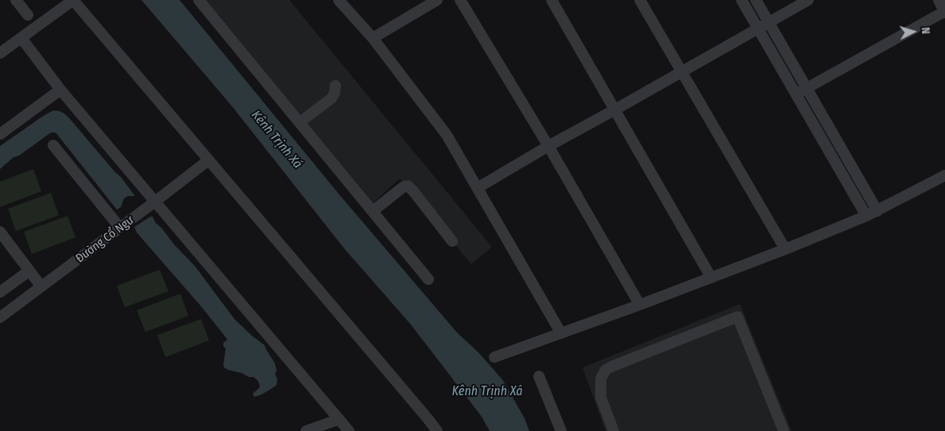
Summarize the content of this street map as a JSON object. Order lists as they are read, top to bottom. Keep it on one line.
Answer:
{"streets":{"street":["Đường Cổ Ngư"]},"water":["Kênh Trịnh Xá"],"north":"right"}
